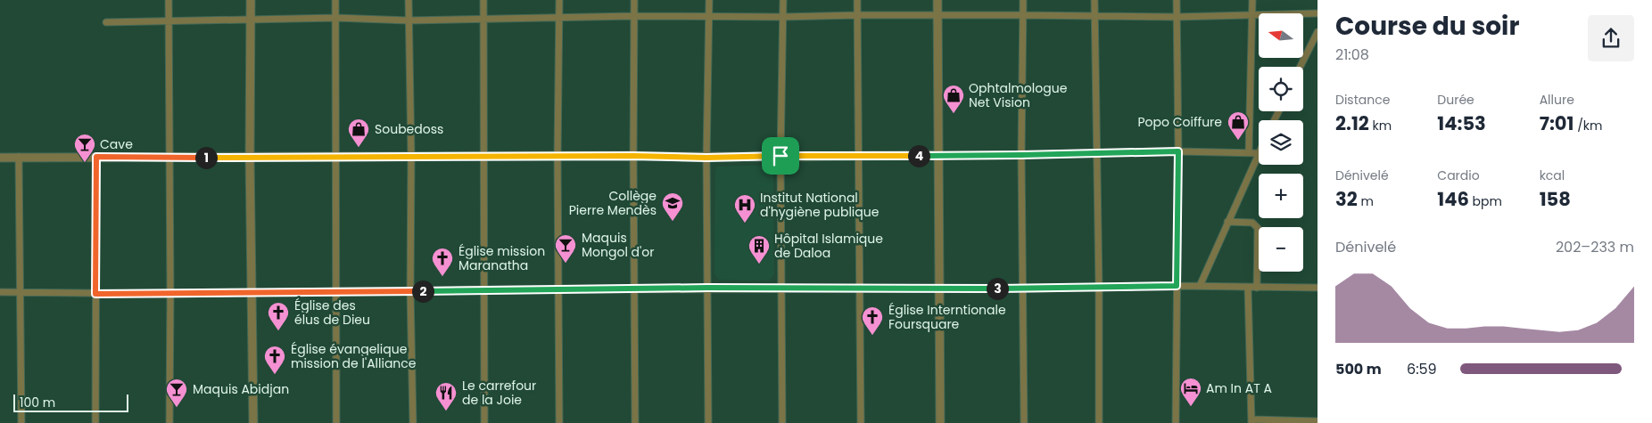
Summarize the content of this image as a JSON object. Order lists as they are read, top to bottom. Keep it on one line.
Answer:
{"places":{"shop":["Ophtalmologue Net Vision","Popo Coiffure","Soubedoss"],"bar":["Cave","Maquis Mongol d'or","Maquis Abidjan"],"school or university":["Collège Pierre Mendès"],"hospital":["Institut National d'hygiène publique"],"building":["Hôpital Islamique de Daloa"],"church":["Église mission Maranatha","Église des élus de Dieu","Église Interntionale Foursquare","Église évangelique mission de l'Alliance"],"hotel":["Am In AT A"],"restaurant":["Le carrefour de la Joie"]},"scale_bar":"100 m","north":"left","page":{"heading":["Course du soir","21:08"],"map_buttons":["+","−"],"stats":[["Distance","2.12 km"],["Durée","14:53"],["Allure","7:01 /km"],["Dénivelé","32 m"],["Cardio","146 bpm"],["kcal","158"]],"pins":["4","1","3","2"],"chart":["Dénivelé","202–233 m"],"list":[{"name":"500 m","note":"6:59"}],"scale":"100 m"}}
